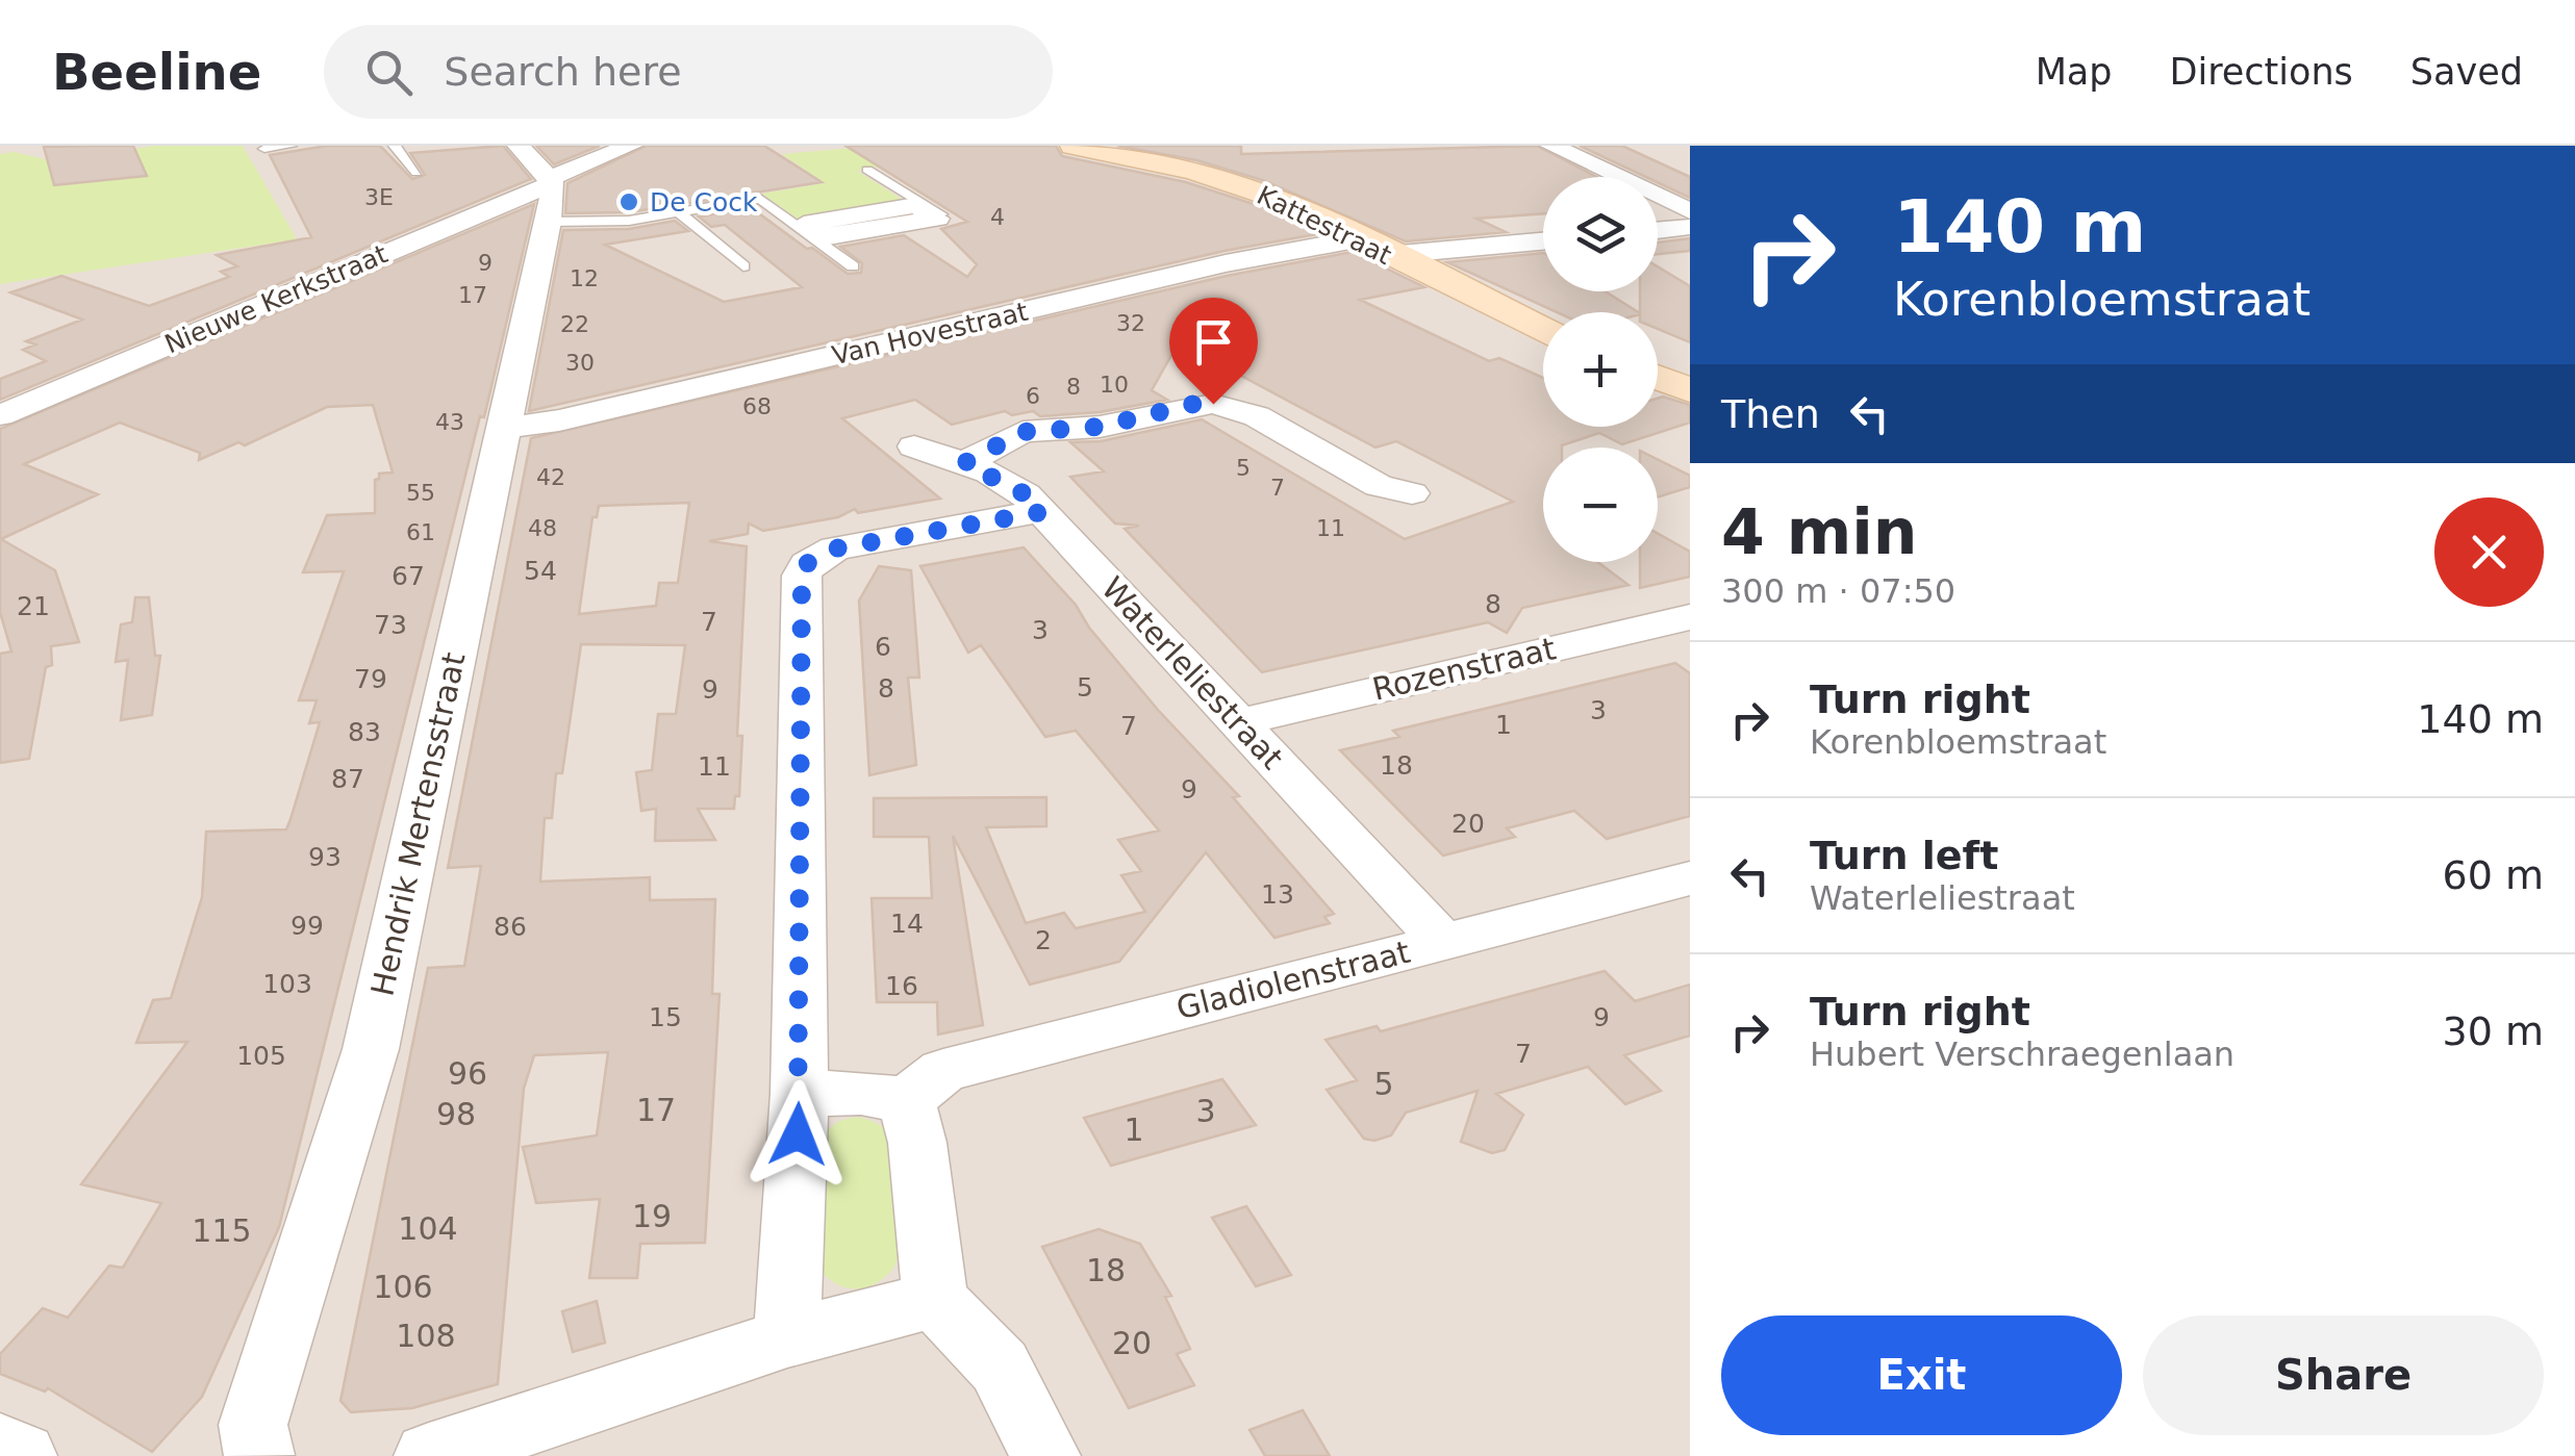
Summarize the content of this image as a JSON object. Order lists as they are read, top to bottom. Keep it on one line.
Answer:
{"streets":{"street":["Kattestraat","Nieuwe Kerkstraat","Van Hovestraat","Rozenstraat","Waterleliestraat","Hendrik Mertensstraat","Gladiolenstraat"]},"crossings":[["Kattestraat","Van Hovestraat"],["Nieuwe Kerkstraat","Hendrik Mertensstraat"],["Van Hovestraat","Hendrik Mertensstraat"],["Rozenstraat","Waterleliestraat"],["Waterleliestraat","Gladiolenstraat"]],"places":["De Cock"],"house_numbers":["3E","4","9","12","17","32","22","30","10","8","6","68","43","5","42","7","55","48","11","61","54","67","8","21","7","73","3","6","79","5","8","9","3","1","7","83","18","11","87","9","20","93","13","14","99","86","2","103","16","15","9","7","105","96","5","17","3","98","1","19","104","115","18","106","108","20"],"page":{"header":"Beeline","search":"Search here","nav":["Map","Directions","Saved"],"turn":["140 m","Korenbloemstraat"],"map_buttons":["+","−"],"then":"Then","heading":["4 min","300 m · 07:50"],"list":[{"name":"Turn right","note":"Korenbloemstraat","value":"140 m"},{"name":"Turn left","note":"Waterleliestraat","value":"60 m"},{"name":"Turn right","note":"Hubert Verschraegenlaan","value":"30 m"}],"buttons":["Exit","Share"]}}
